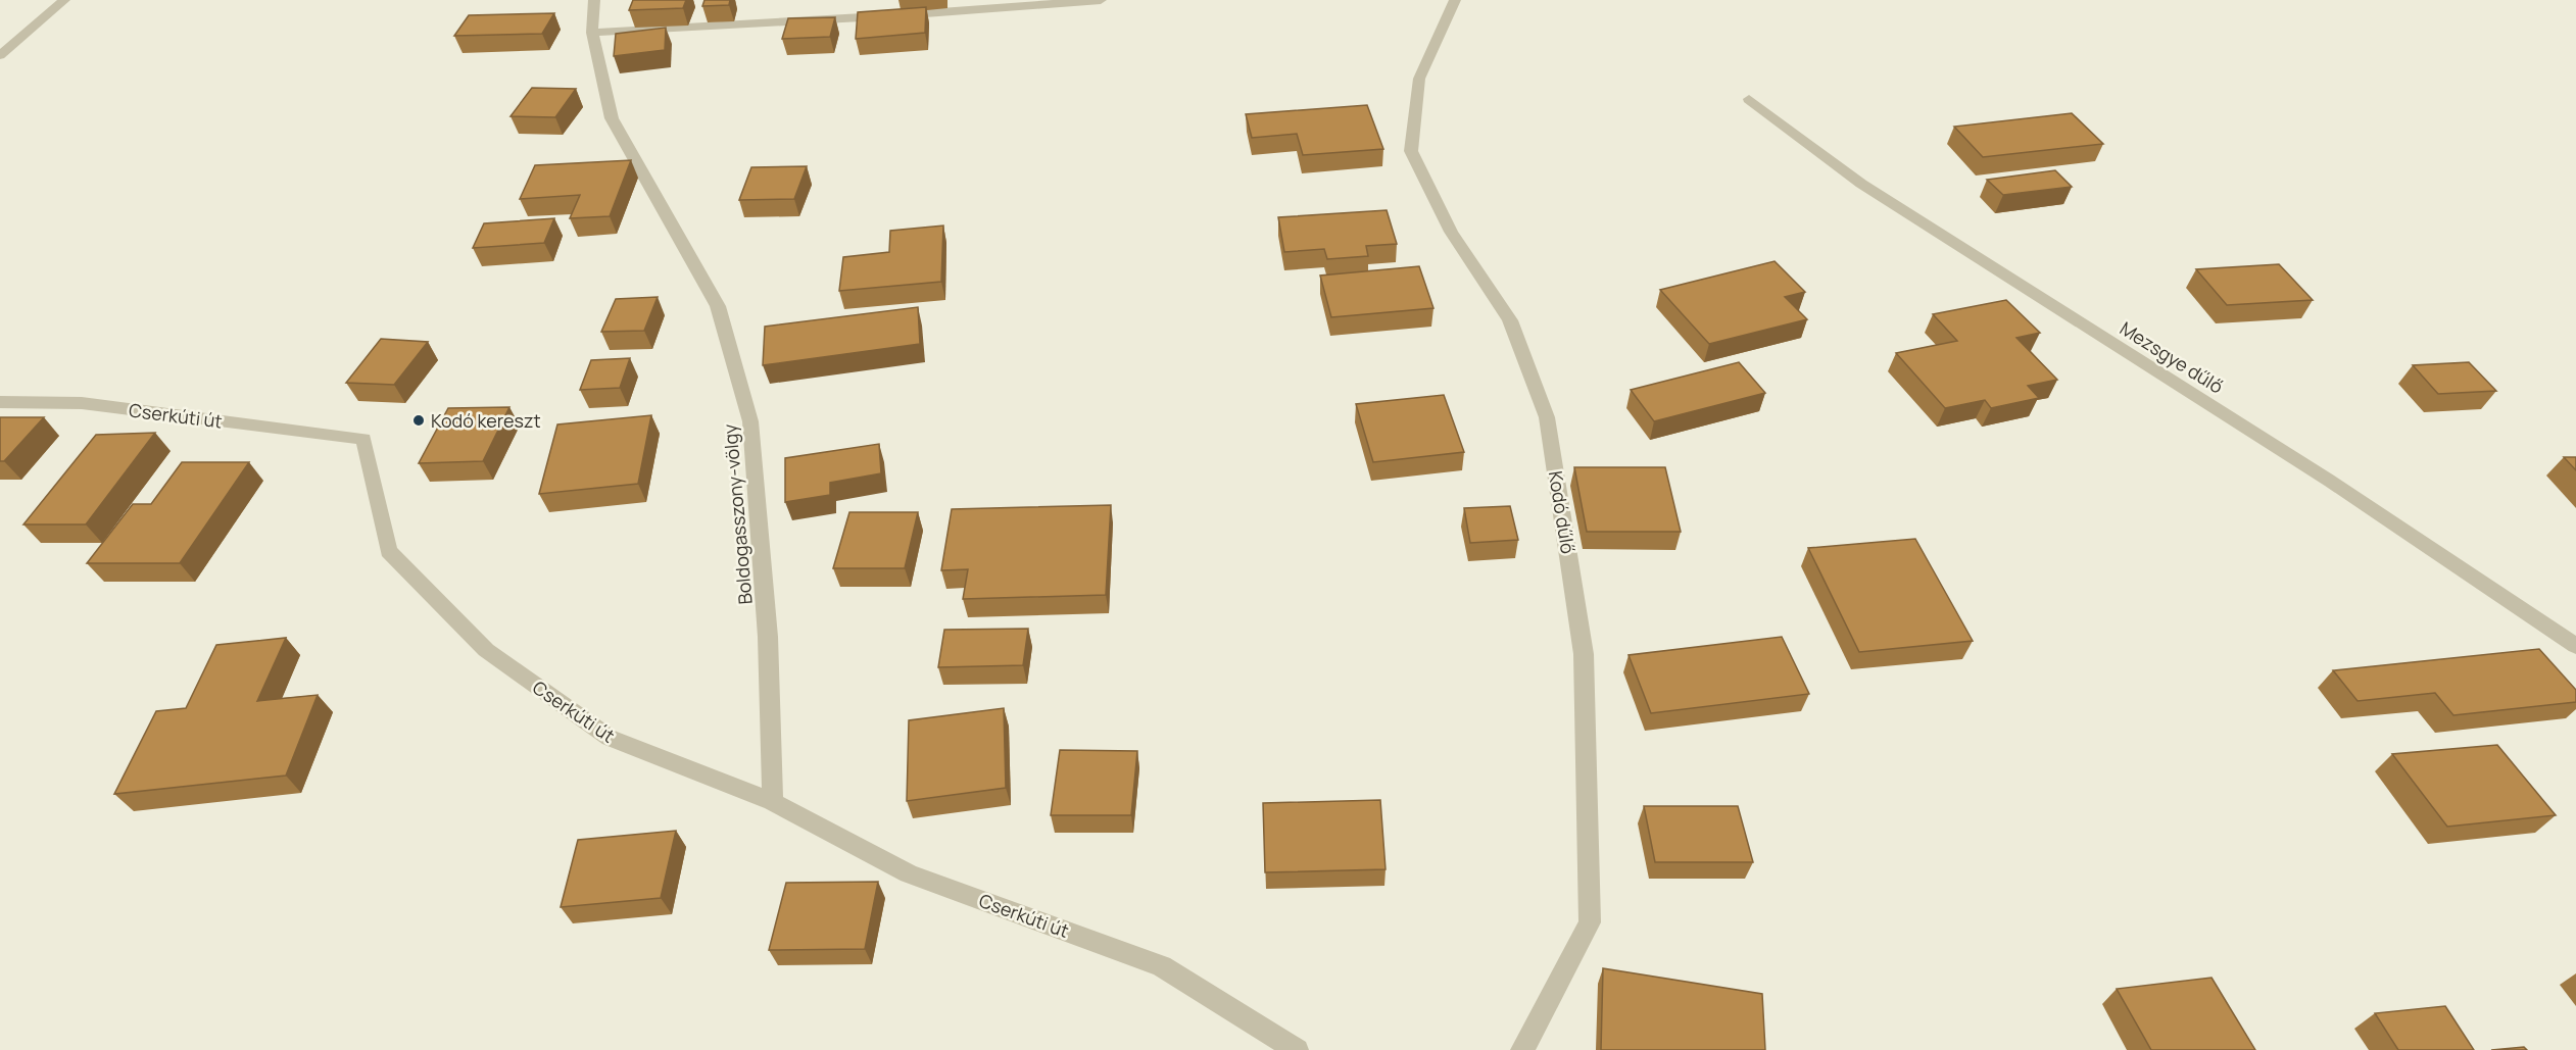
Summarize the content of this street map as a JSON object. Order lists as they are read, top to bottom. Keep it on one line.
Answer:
{"streets":{"street":["Mezsgye dűlő","Cserkúti út","Kodó dűlő","Boldogasszony-völgy"]},"crossings":[["Cserkúti út","Boldogasszony-völgy"]],"places":["Kodó kereszt"]}
